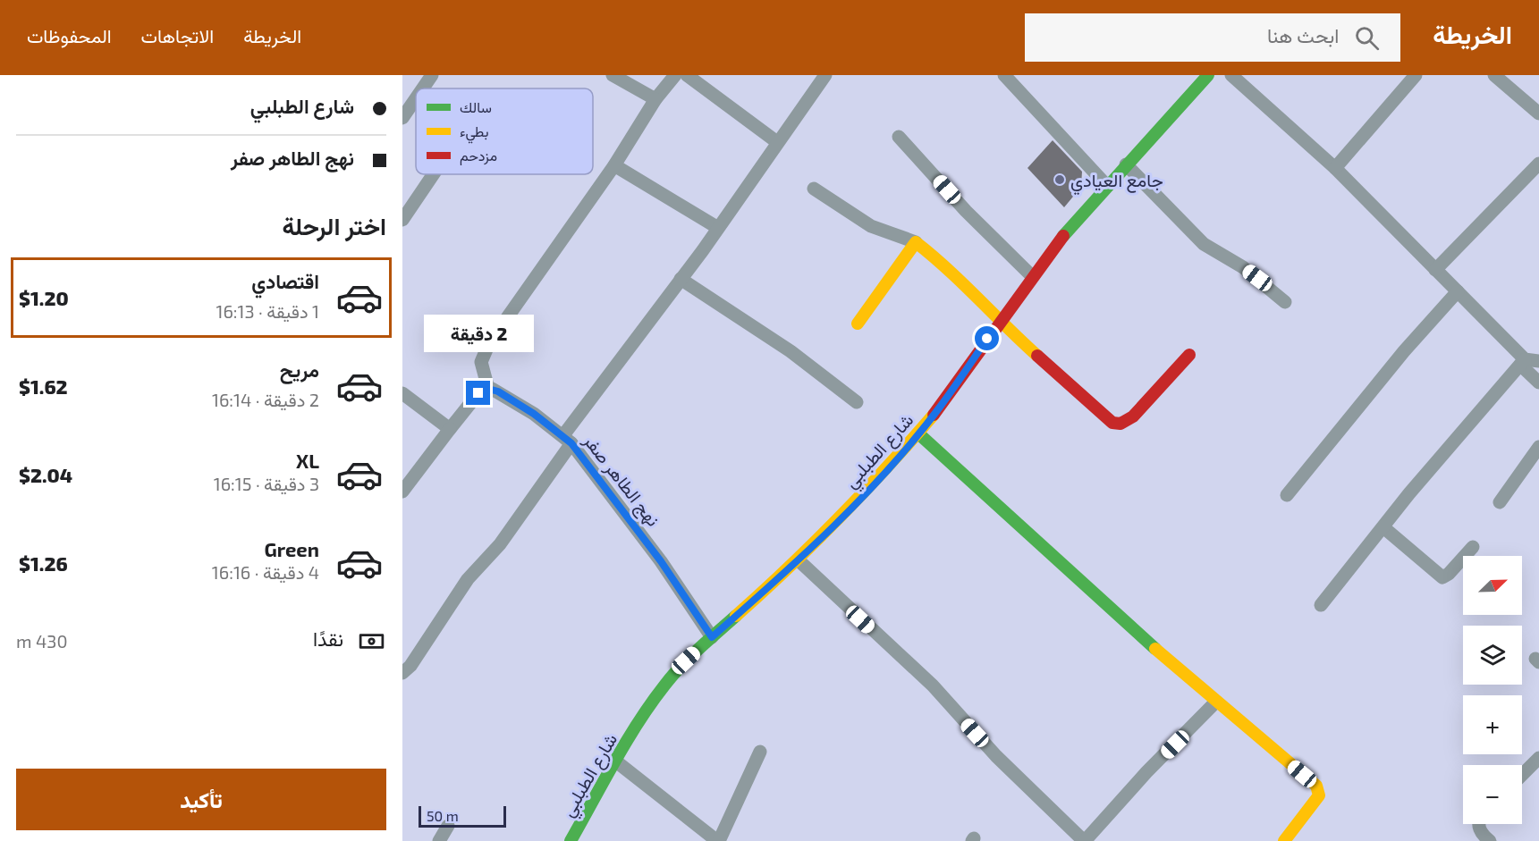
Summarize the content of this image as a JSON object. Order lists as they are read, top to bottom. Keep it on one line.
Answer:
{"streets":{"street":["شارع الطبلبي","نهج الطاهر صفر"]},"crossings":[["شارع الطبلبي","نهج الطاهر صفر"]],"places":["جامع العيادي"],"legend":["سالك","بطيء","مزدحم"],"scale_bar":"50 m","north":"top right","page":{"header":"الخريطة","search":"ابحث هنا","nav":["الخريطة","الاتجاهات","المحفوظات"],"banner":["شارع الطبلبي","نهج الطاهر صفر"],"heading":"اختر الرحلة","list":[{"name":"اقتصادي","note":"1 دقيقة · 16:13","value":"$1.20"},{"name":"مريح","note":"2 دقيقة · 16:14","value":"$1.62"},{"name":"XL","note":"3 دقيقة · 16:15","value":"$2.04"},{"name":"Green","note":"4 دقيقة · 16:16","value":"$1.26"}],"bubble":"2 دقيقة","map_buttons":["+","−"],"pay":["نقدًا","430 m"],"buttons":"تأكيد","scale":"50 m"}}
